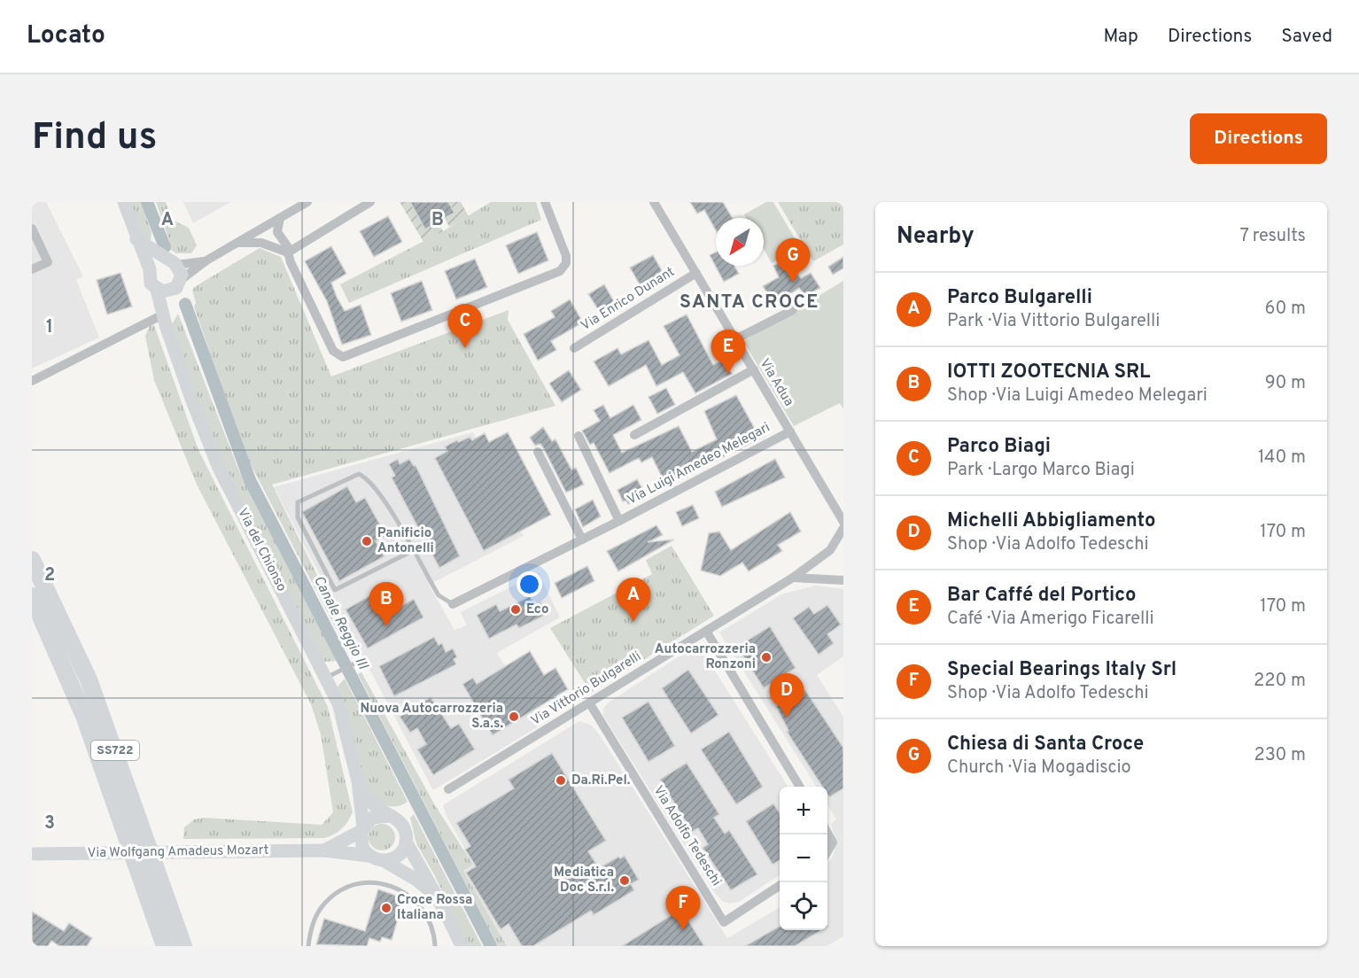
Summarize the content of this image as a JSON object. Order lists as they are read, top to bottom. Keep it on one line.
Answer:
{"streets":{"highway":["SS722"],"main road":["Via del Chionso","Via Wolfgang Amadeus Mozart"],"street":["Via Enrico Dunant","Via Adua","Via Luigi Amedeo Melegari","Via Vittorio Bulgarelli","Via Adolfo Tedeschi"]},"crossings":[["Via Enrico Dunant","Via Adua"],["Via Adua","Via Luigi Amedeo Melegari"],["Via del Chionso","Via Wolfgang Amadeus Mozart"],["Via Vittorio Bulgarelli","Via Adolfo Tedeschi"]],"districts":["SANTA CROCE"],"water":["Canale Reggio III"],"places":["Panificio Antonelli","Eco","Autocarrozzeria Ronzoni","Nuova Autocarrozzeria S.a.s.","Da.Ri.Pel.","Mediatica Doc S.r.l.","Croce Rossa Italiana"],"north":"bottom left","page":{"header":"Locato","nav":["Map","Directions","Saved"],"buttons":"Directions","title":"Find us","heading":["Nearby","7 results"],"pins":["G","C","E","A","B","D","F"],"list":[{"mark":"A","name":"Parco Bulgarelli","note":"Park · Via Vittorio Bulgarelli","value":"60 m"},{"mark":"B","name":"IOTTI ZOOTECNIA SRL","note":"Shop · Via Luigi Amedeo Melegari","value":"90 m"},{"mark":"C","name":"Parco Biagi","note":"Park · Largo Marco Biagi","value":"140 m"},{"mark":"D","name":"Michelli Abbigliamento","note":"Shop · Via Adolfo Tedeschi","value":"170 m"},{"mark":"E","name":"Bar Caffé del Portico","note":"Café · Via Amerigo Ficarelli","value":"170 m"},{"mark":"F","name":"Special Bearings Italy Srl","note":"Shop · Via Adolfo Tedeschi","value":"220 m"},{"mark":"G","name":"Chiesa di Santa Croce","note":"Church · Via Mogadiscio","value":"230 m"}],"map_buttons":["+","−"]},"grid":{"columns":["A","B"],"rows":["1","2","3"]}}
